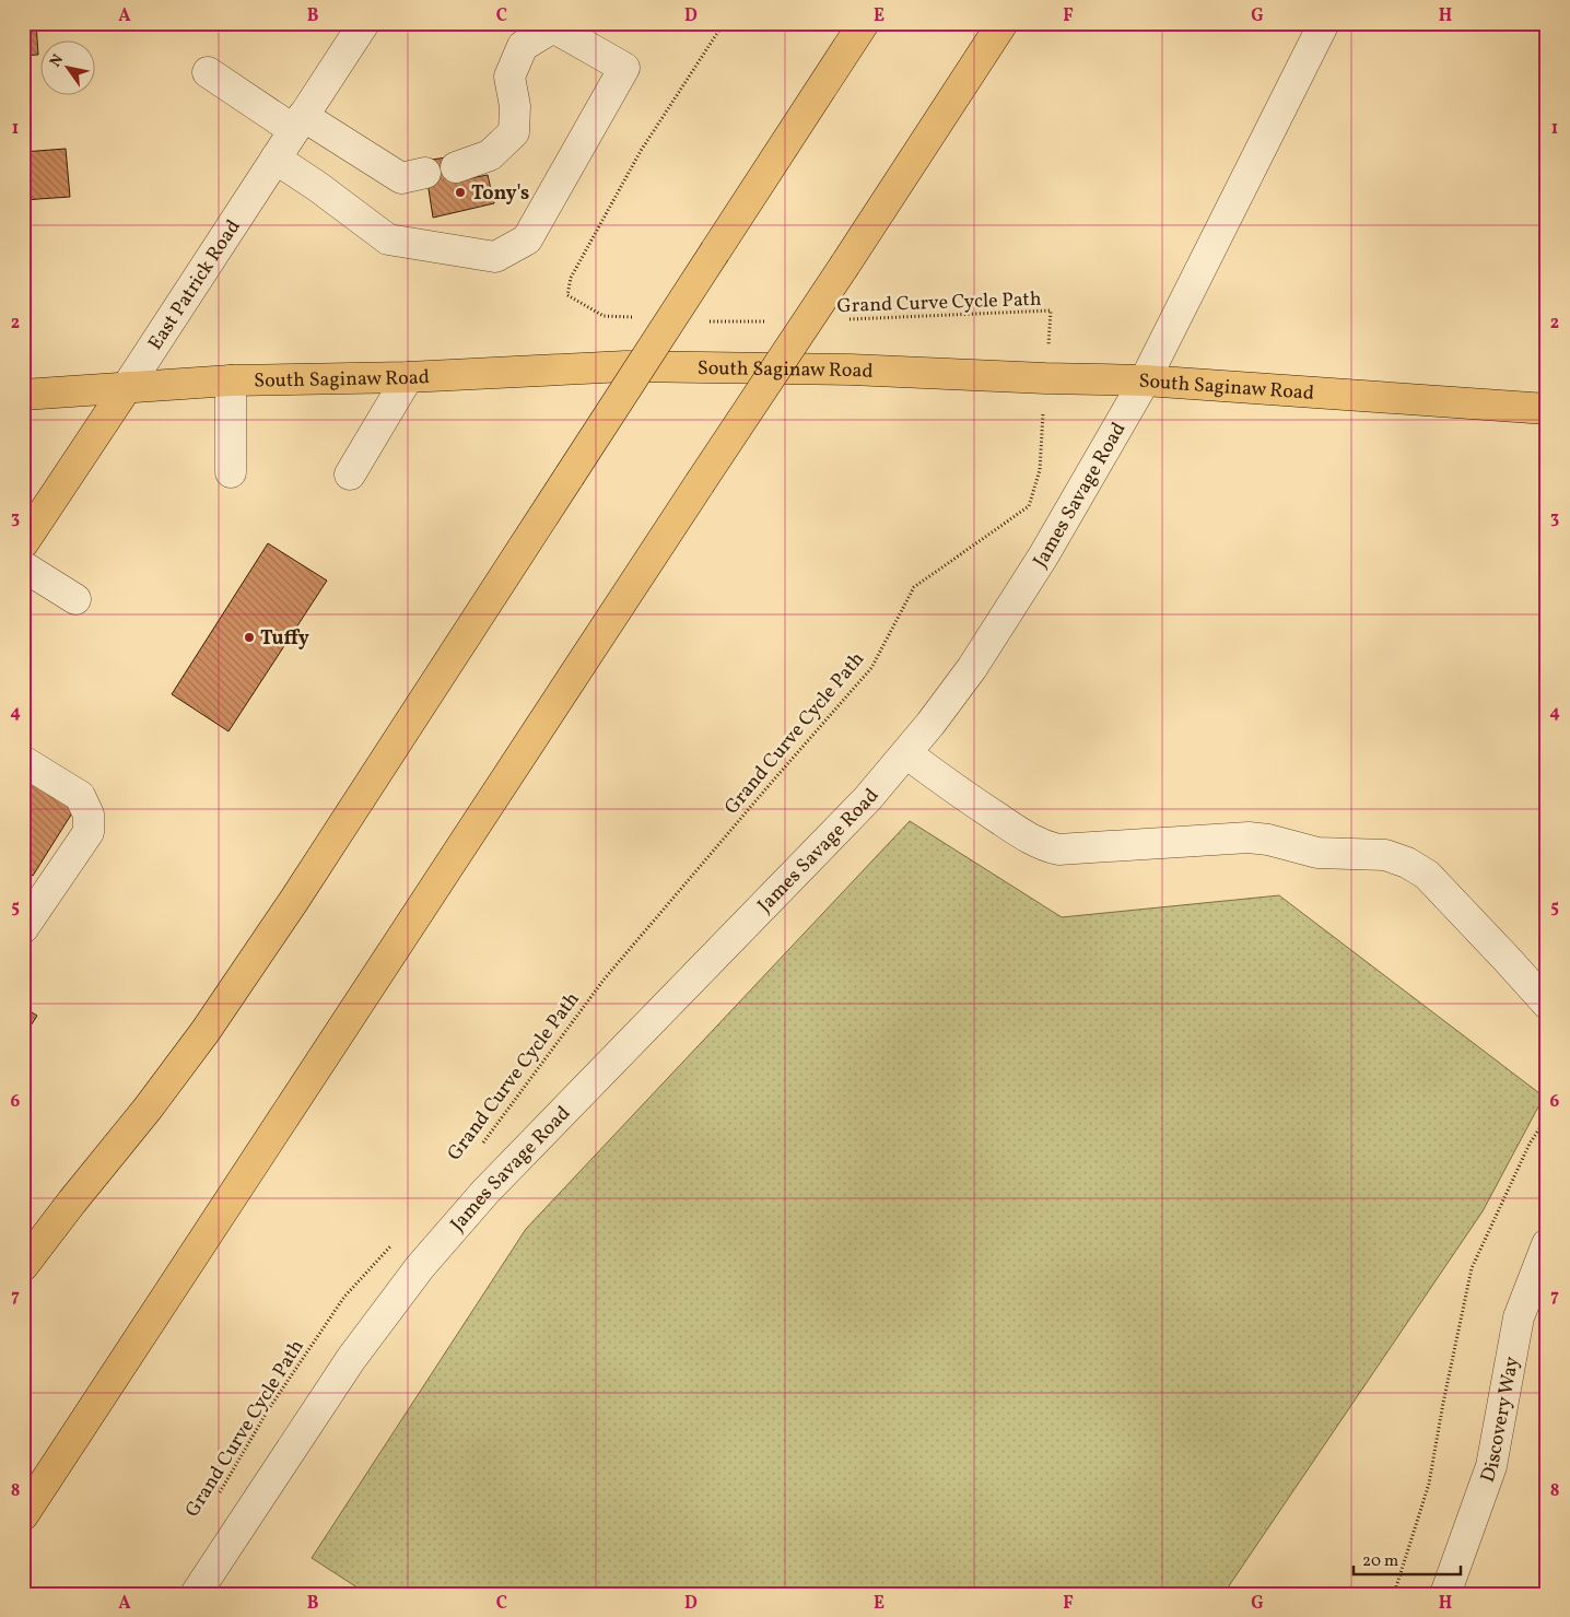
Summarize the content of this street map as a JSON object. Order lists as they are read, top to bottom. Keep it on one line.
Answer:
{"streets":{"main road":["East Patrick Road","South Saginaw Road"],"street":["James Savage Road","Discovery Way"],"path":["Grand Curve Cycle Path"]},"crossings":[["East Patrick Road","South Saginaw Road"],["Grand Curve Cycle Path","South Saginaw Road"],["South Saginaw Road","James Savage Road"]],"places":["Tony's","Tuffy"],"scale_bar":"20 m","north":"top left","grid":{"columns":["A","B","C","D","E","F","G","H"],"rows":["1","2","3","4","5","6","7","8"]}}
